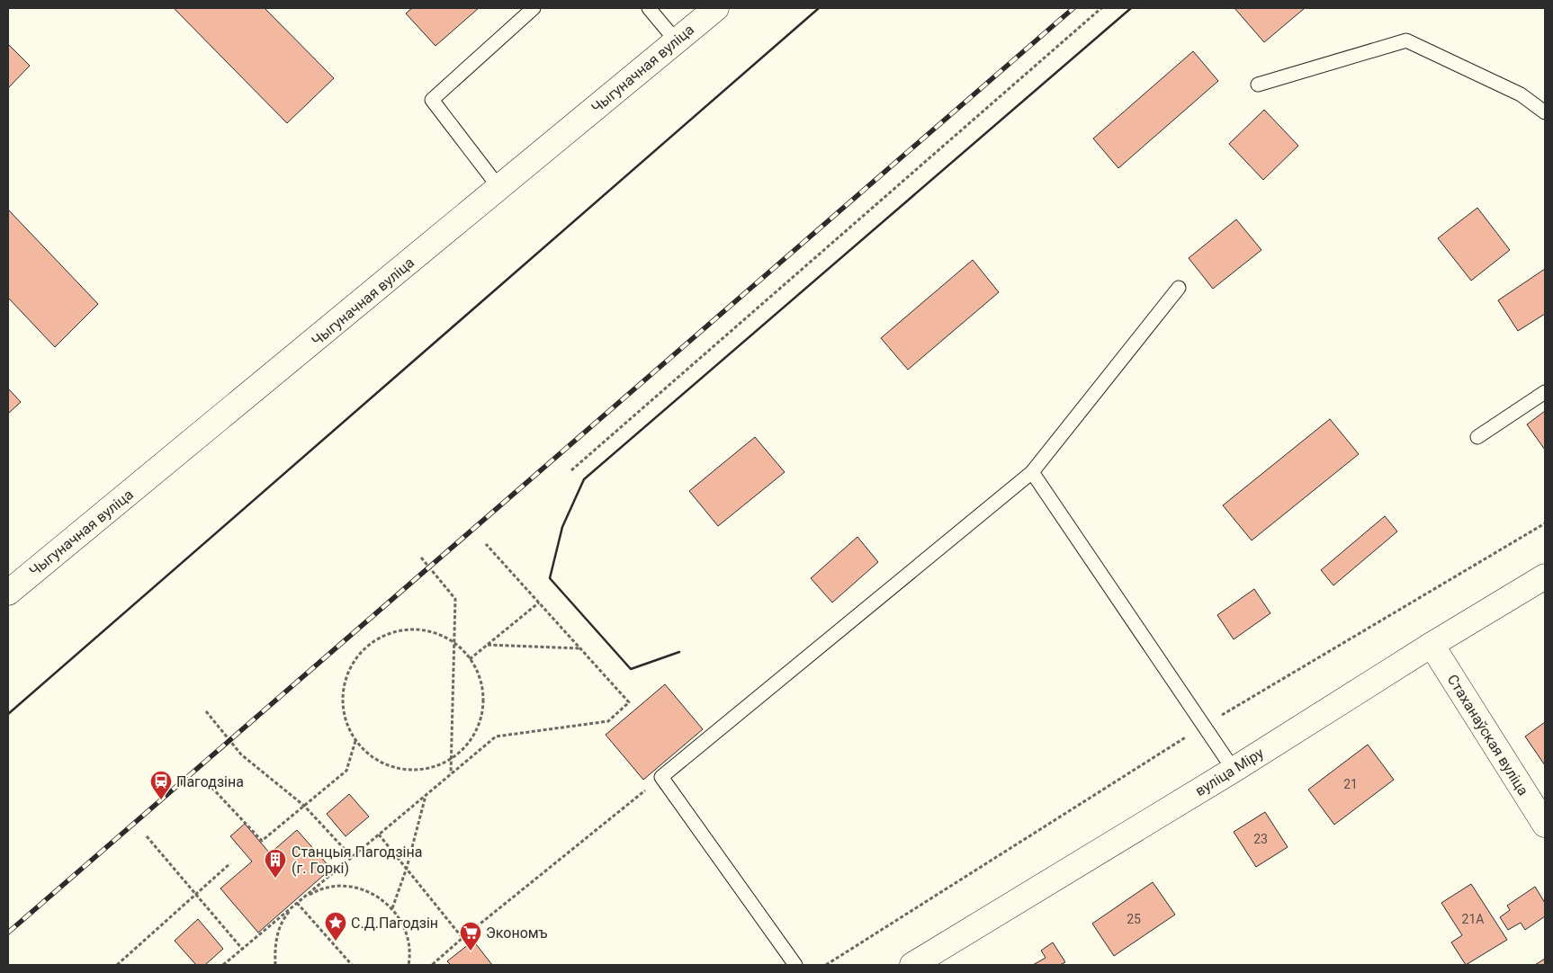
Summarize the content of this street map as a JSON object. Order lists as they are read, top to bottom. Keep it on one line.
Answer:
{"streets":{"street":["Чыгуначная вуліца","Стаханаўская вуліца","вуліца Міру"]},"crossings":[["Стаханаўская вуліца","вуліца Міру"]],"places":{"station":["Пагодзіна"],"building":["Станцыя Пагодзіна (г. Горкі)"],"place":["С.Д.Пагодзін"],"supermarket":["Экономъ"]},"house_numbers":["21","23","25","21А"]}
